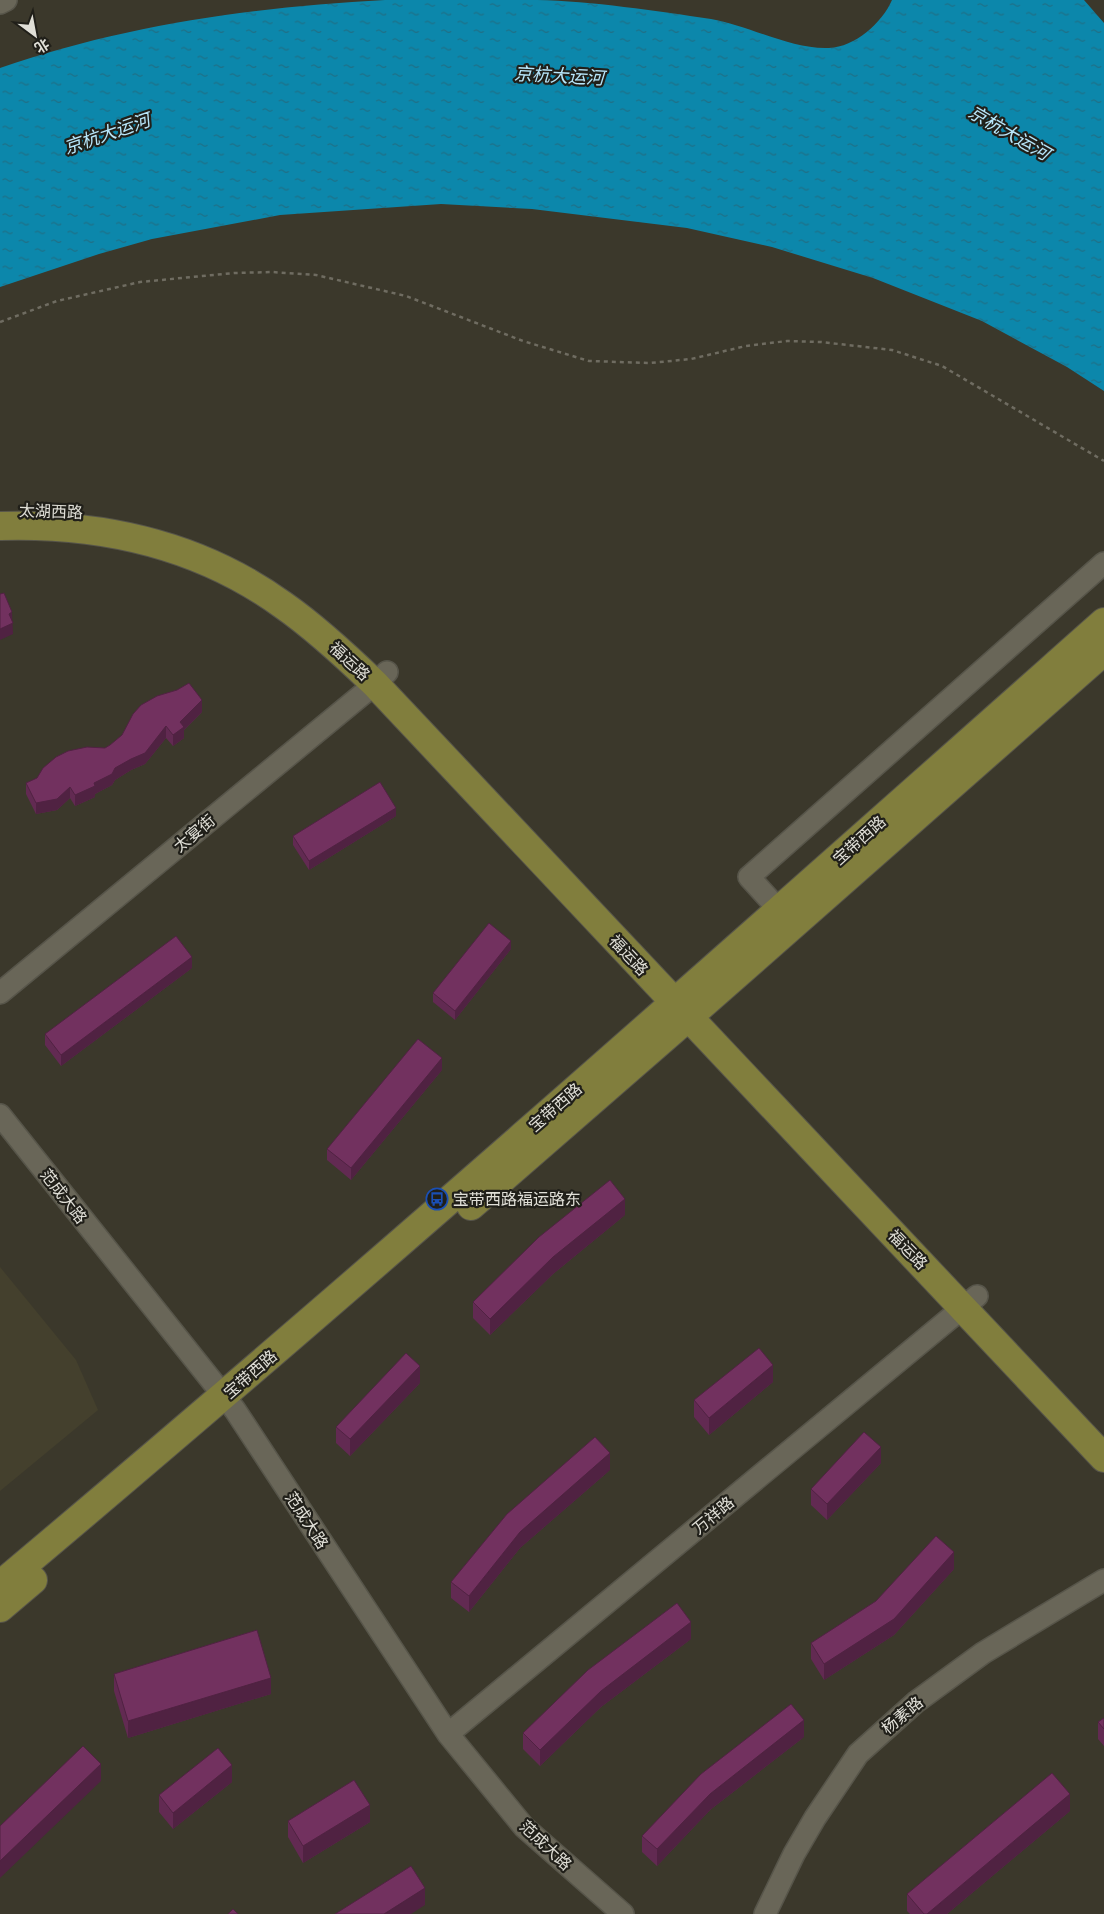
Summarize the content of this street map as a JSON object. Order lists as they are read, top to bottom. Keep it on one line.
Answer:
{"streets":{"main road":["太湖西路","福运路","宝带西路"],"street":["太宴街","范成大路","万祥路","杨素路"]},"crossings":[["太湖西路","福运路"],["福运路","太宴街"],["福运路","宝带西路"],["福运路","万祥路"],["宝带西路","范成大路"],["范成大路","万祥路"]],"water":["京杭大运河"],"places":{"bus stop":["宝带西路福运路东"]},"north":"bottom right"}
